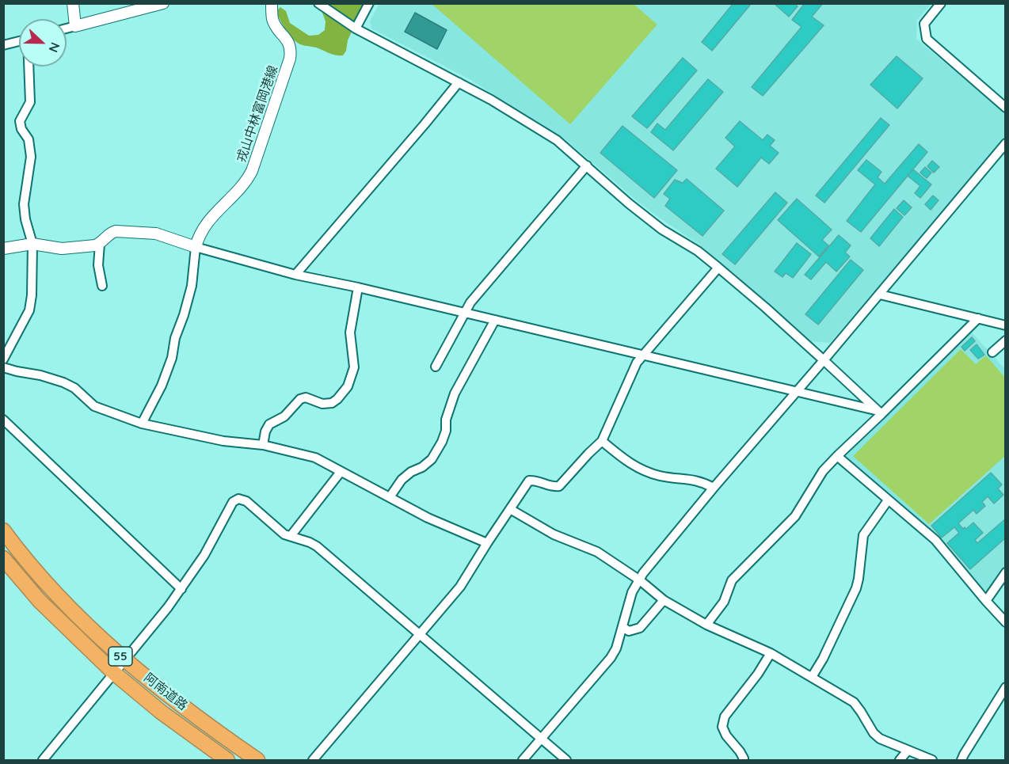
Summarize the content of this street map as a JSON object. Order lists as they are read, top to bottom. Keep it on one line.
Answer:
{"streets":{"highway":["55","阿南道路"],"main road":["戎山中林富岡港線"]},"north":"right"}
